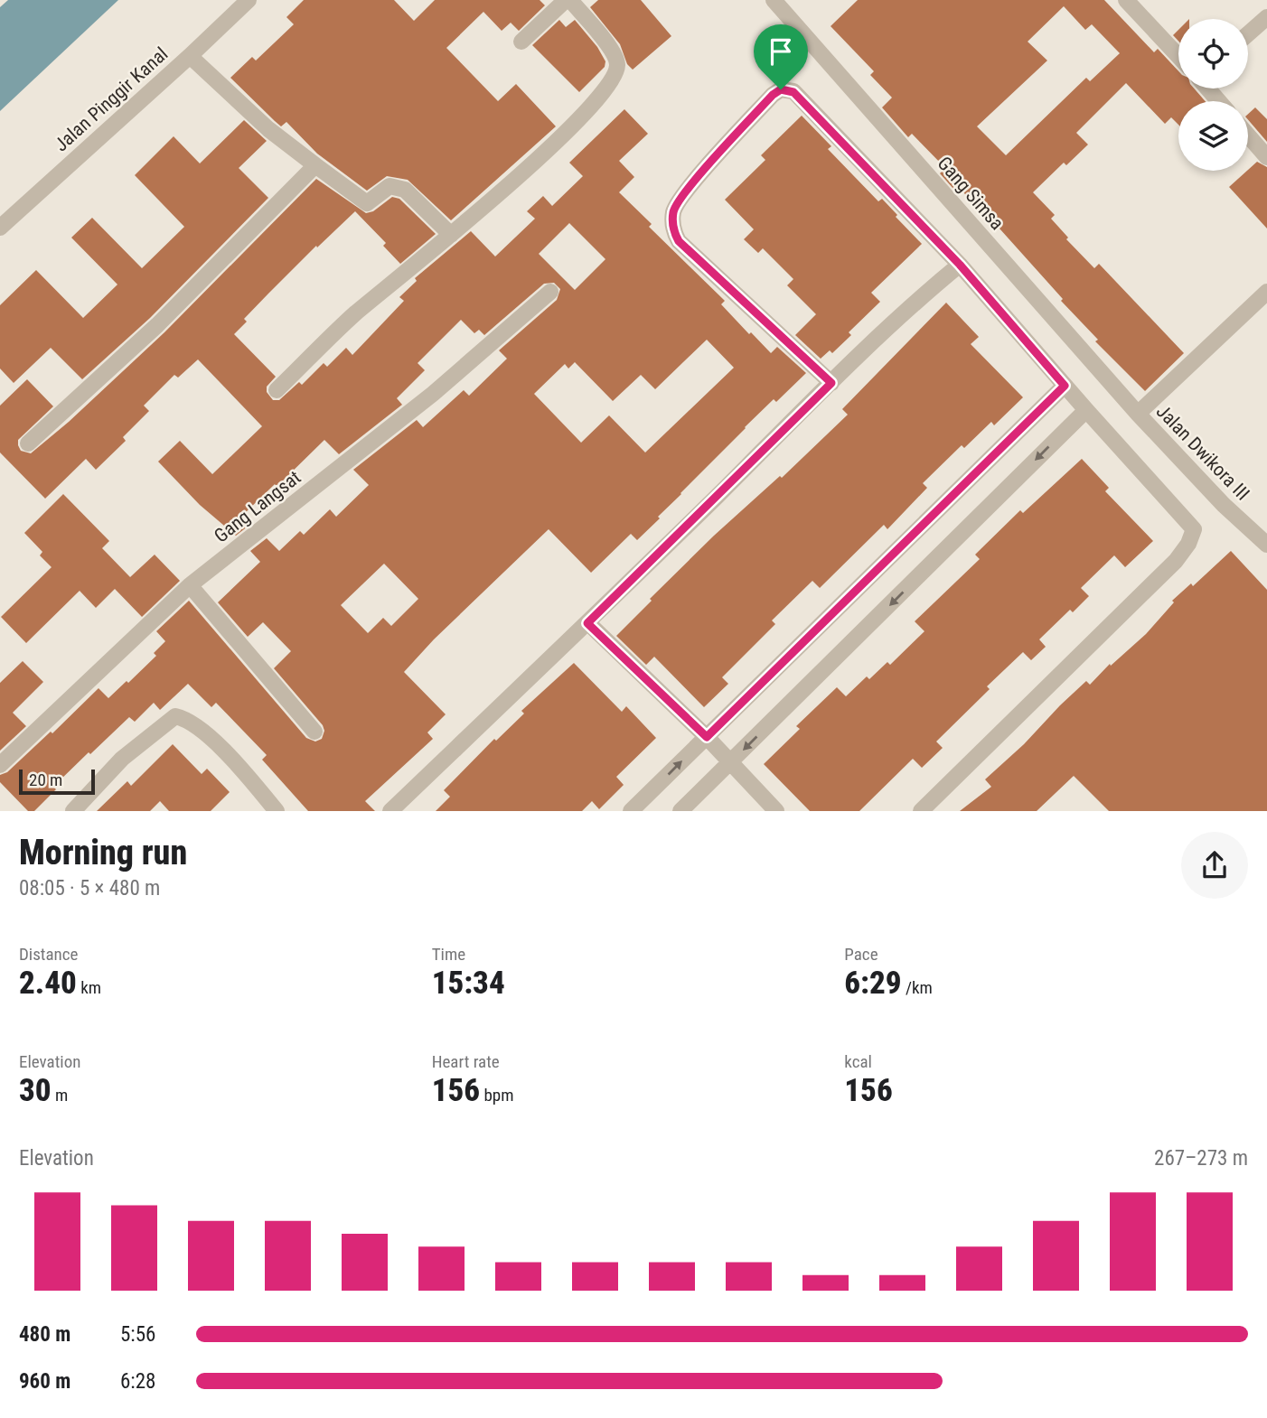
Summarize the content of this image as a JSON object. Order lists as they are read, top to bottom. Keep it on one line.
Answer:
{"streets":{"street":["Jalan Pinggir Kanal","Gang Simsa","Jalan Dwikora III","Gang Langsat"]},"crossings":[["Gang Simsa","Jalan Dwikora III"]],"scale_bar":"20 m","page":{"scale":"20 m","heading":["Morning run","08:05 · 5 × 480 m"],"stats":[["Distance","2.40 km"],["Time","15:34"],["Pace","6:29 /km"],["Elevation","30 m"],["Heart rate","156 bpm"],["kcal","156"]],"chart":["Elevation","267–273 m"],"list":[{"name":"480 m","note":"5:56"},{"name":"960 m","note":"6:28"}]}}
